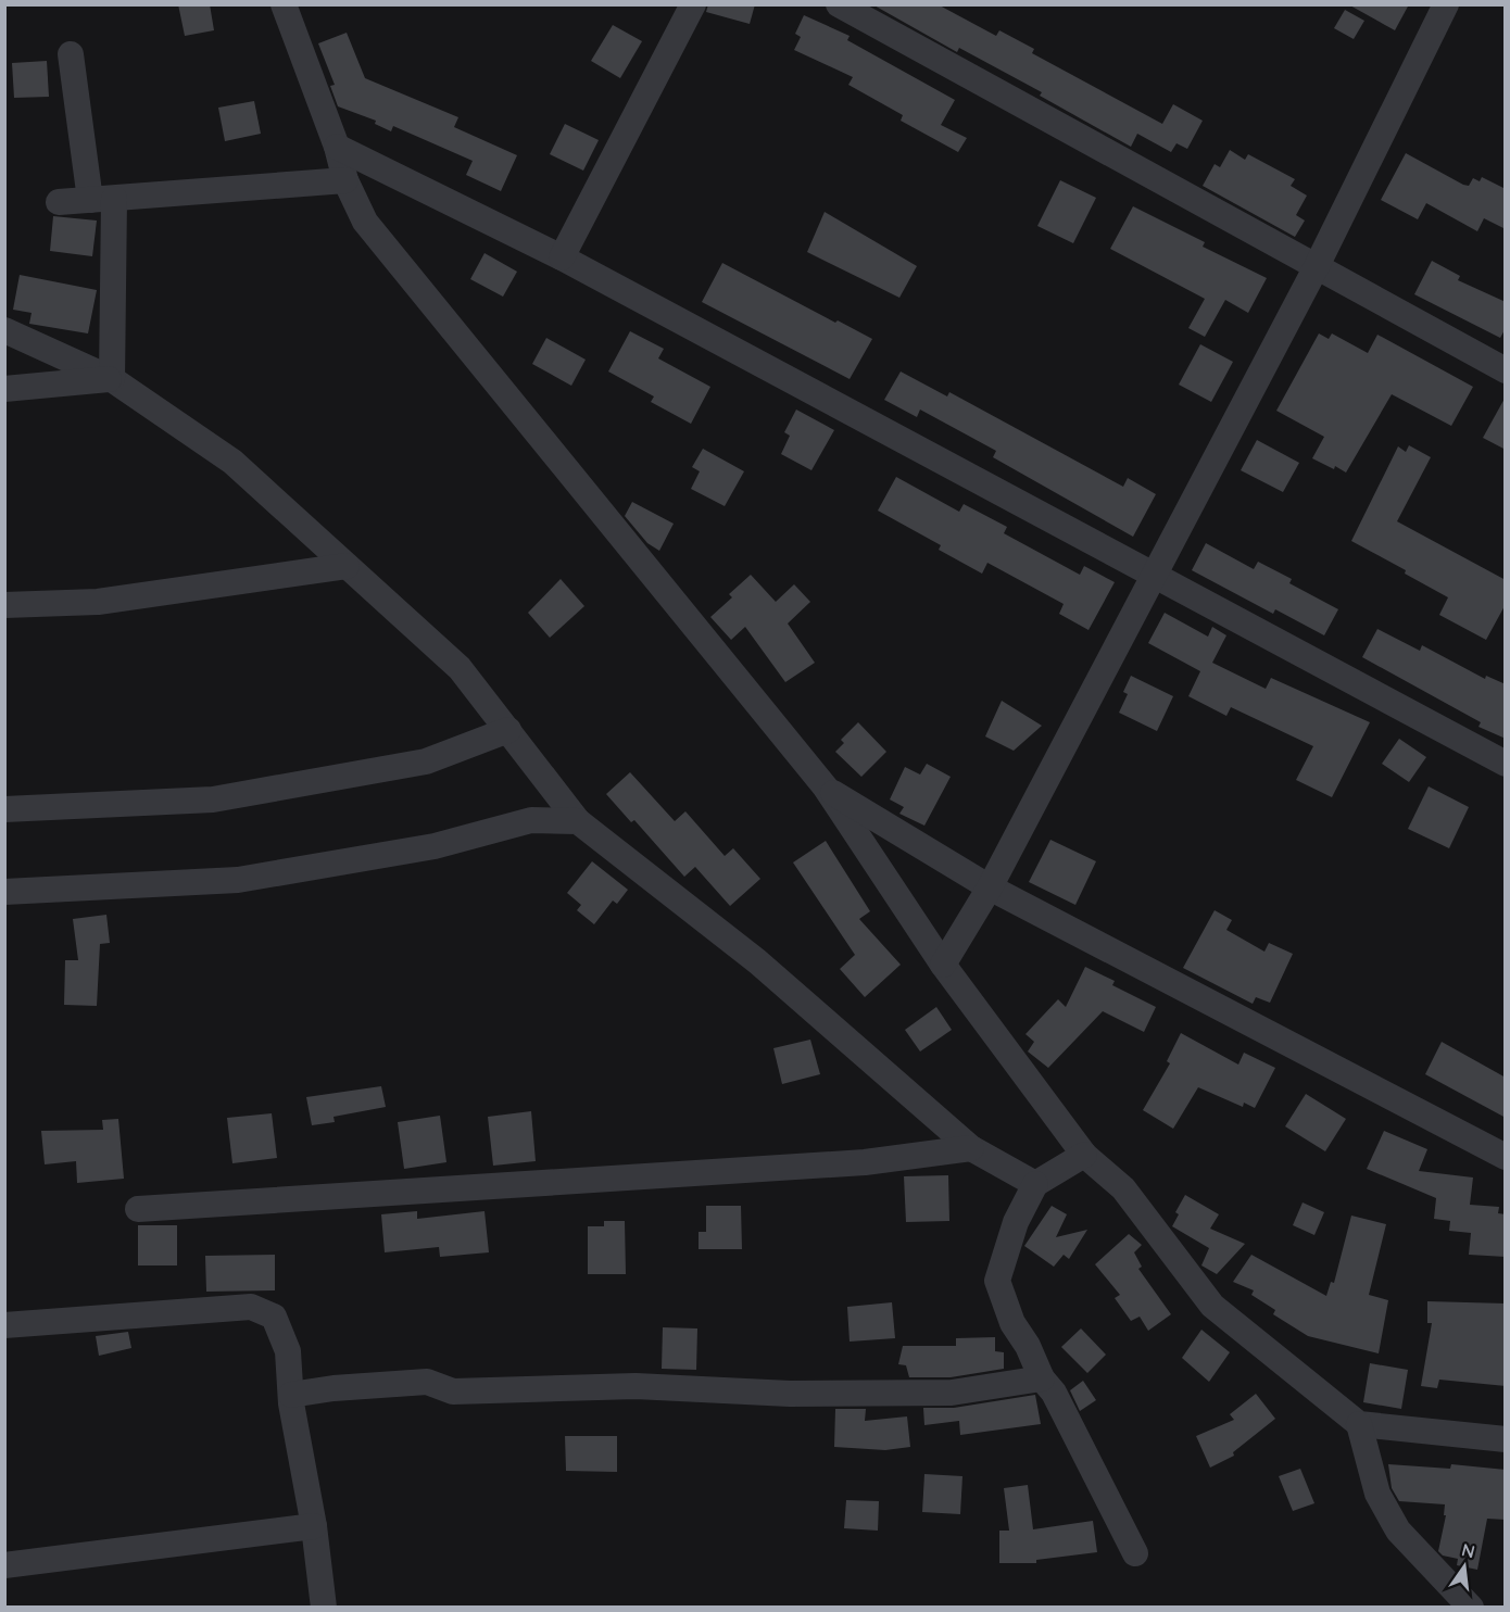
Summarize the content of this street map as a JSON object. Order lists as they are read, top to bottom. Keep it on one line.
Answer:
{"north":"top"}
